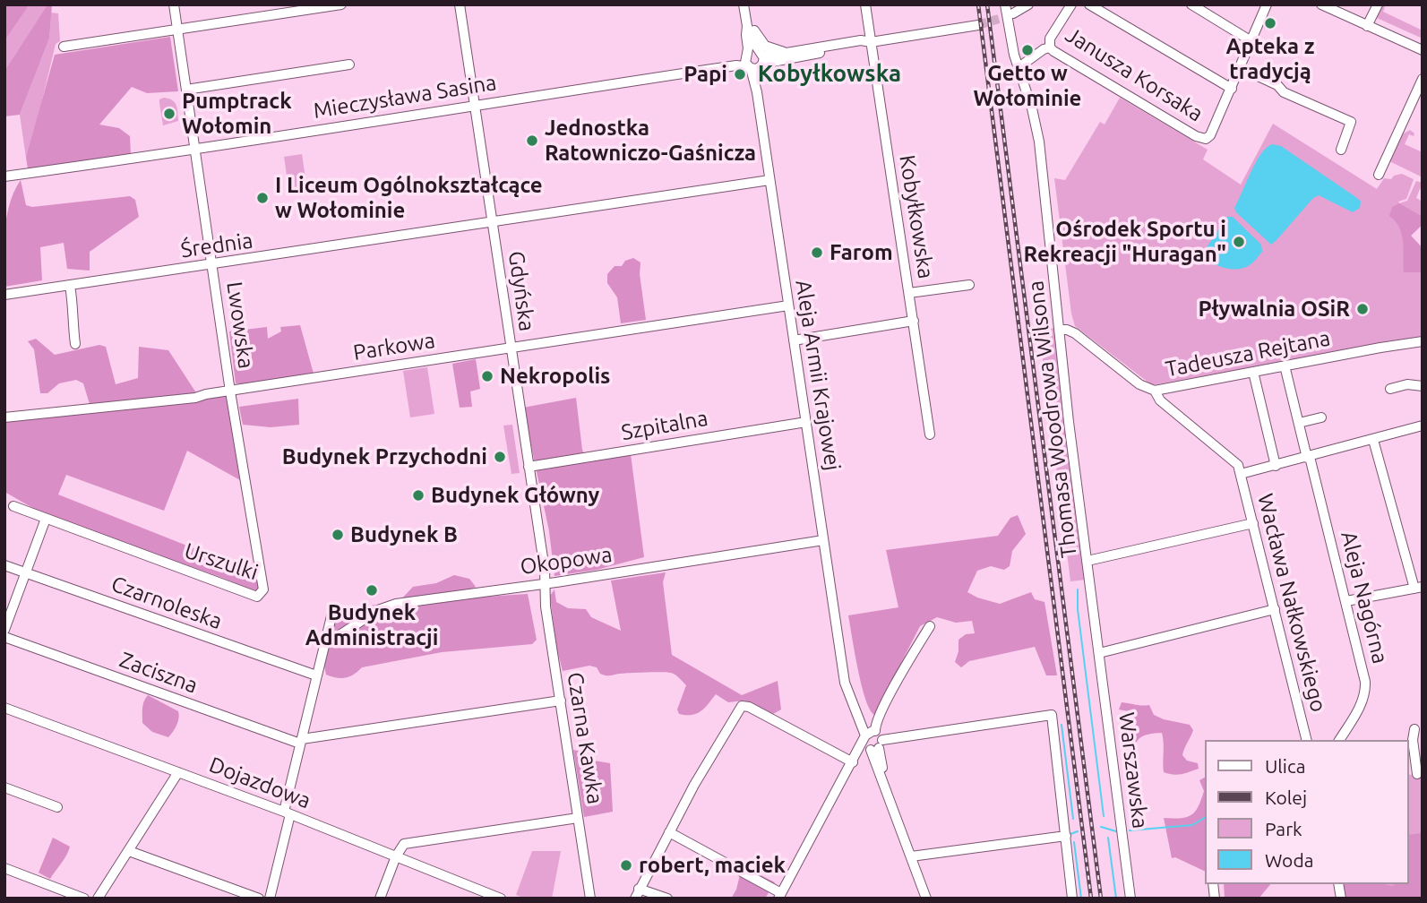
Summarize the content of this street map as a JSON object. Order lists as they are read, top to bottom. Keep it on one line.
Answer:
{"streets":{"street":["Janusza Korsaka","Mieczysława Sasina","Kobyłkowska","Średnia","Gdyńska","Lwowska","Parkowa","Tadeusza Rejtana","Aleja Armii Krajowej","Thomasa Woodrowa Wilsona","Szpitalna","Okopowa","Urszulki","Aleja Nagórna","Czarnoleska","Wacława Nałkowskiego","Zaciszna","Czarna Kawka","Warszawska","Dojazdowa"]},"crossings":[["Mieczysława Sasina","Kobyłkowska"],["Mieczysława Sasina","Gdyńska"],["Mieczysława Sasina","Lwowska"],["Mieczysława Sasina","Aleja Armii Krajowej"],["Średnia","Gdyńska"],["Średnia","Lwowska"],["Średnia","Aleja Armii Krajowej"],["Gdyńska","Parkowa"],["Gdyńska","Szpitalna"],["Gdyńska","Okopowa"],["Gdyńska","Czarna Kawka"],["Lwowska","Parkowa"],["Lwowska","Urszulki"],["Parkowa","Aleja Armii Krajowej"],["Parkowa","Urszulki"],["Tadeusza Rejtana","Aleja Nagórna"],["Aleja Armii Krajowej","Szpitalna"],["Aleja Armii Krajowej","Okopowa"],["Thomasa Woodrowa Wilsona","Warszawska"],["Okopowa","Czarna Kawka"],["Zaciszna","Czarna Kawka"]],"districts":["Kobyłkowska"],"places":["Apteka z tradycją","Getto w Wołominie","Papi","Pumptrack Wołomin","Jednostka Ratowniczo-Gaśnicza","I Liceum Ogólnokształcące w Wołominie","Ośrodek Sportu i Rekreacji \"Huragan\"","Farom","Pływalnia OSiR","Nekropolis","Budynek Przychodni","Budynek Główny","Budynek B","Budynek Administracji","robert, maciek"],"legend":["Ulica","Kolej","Park","Woda"]}
